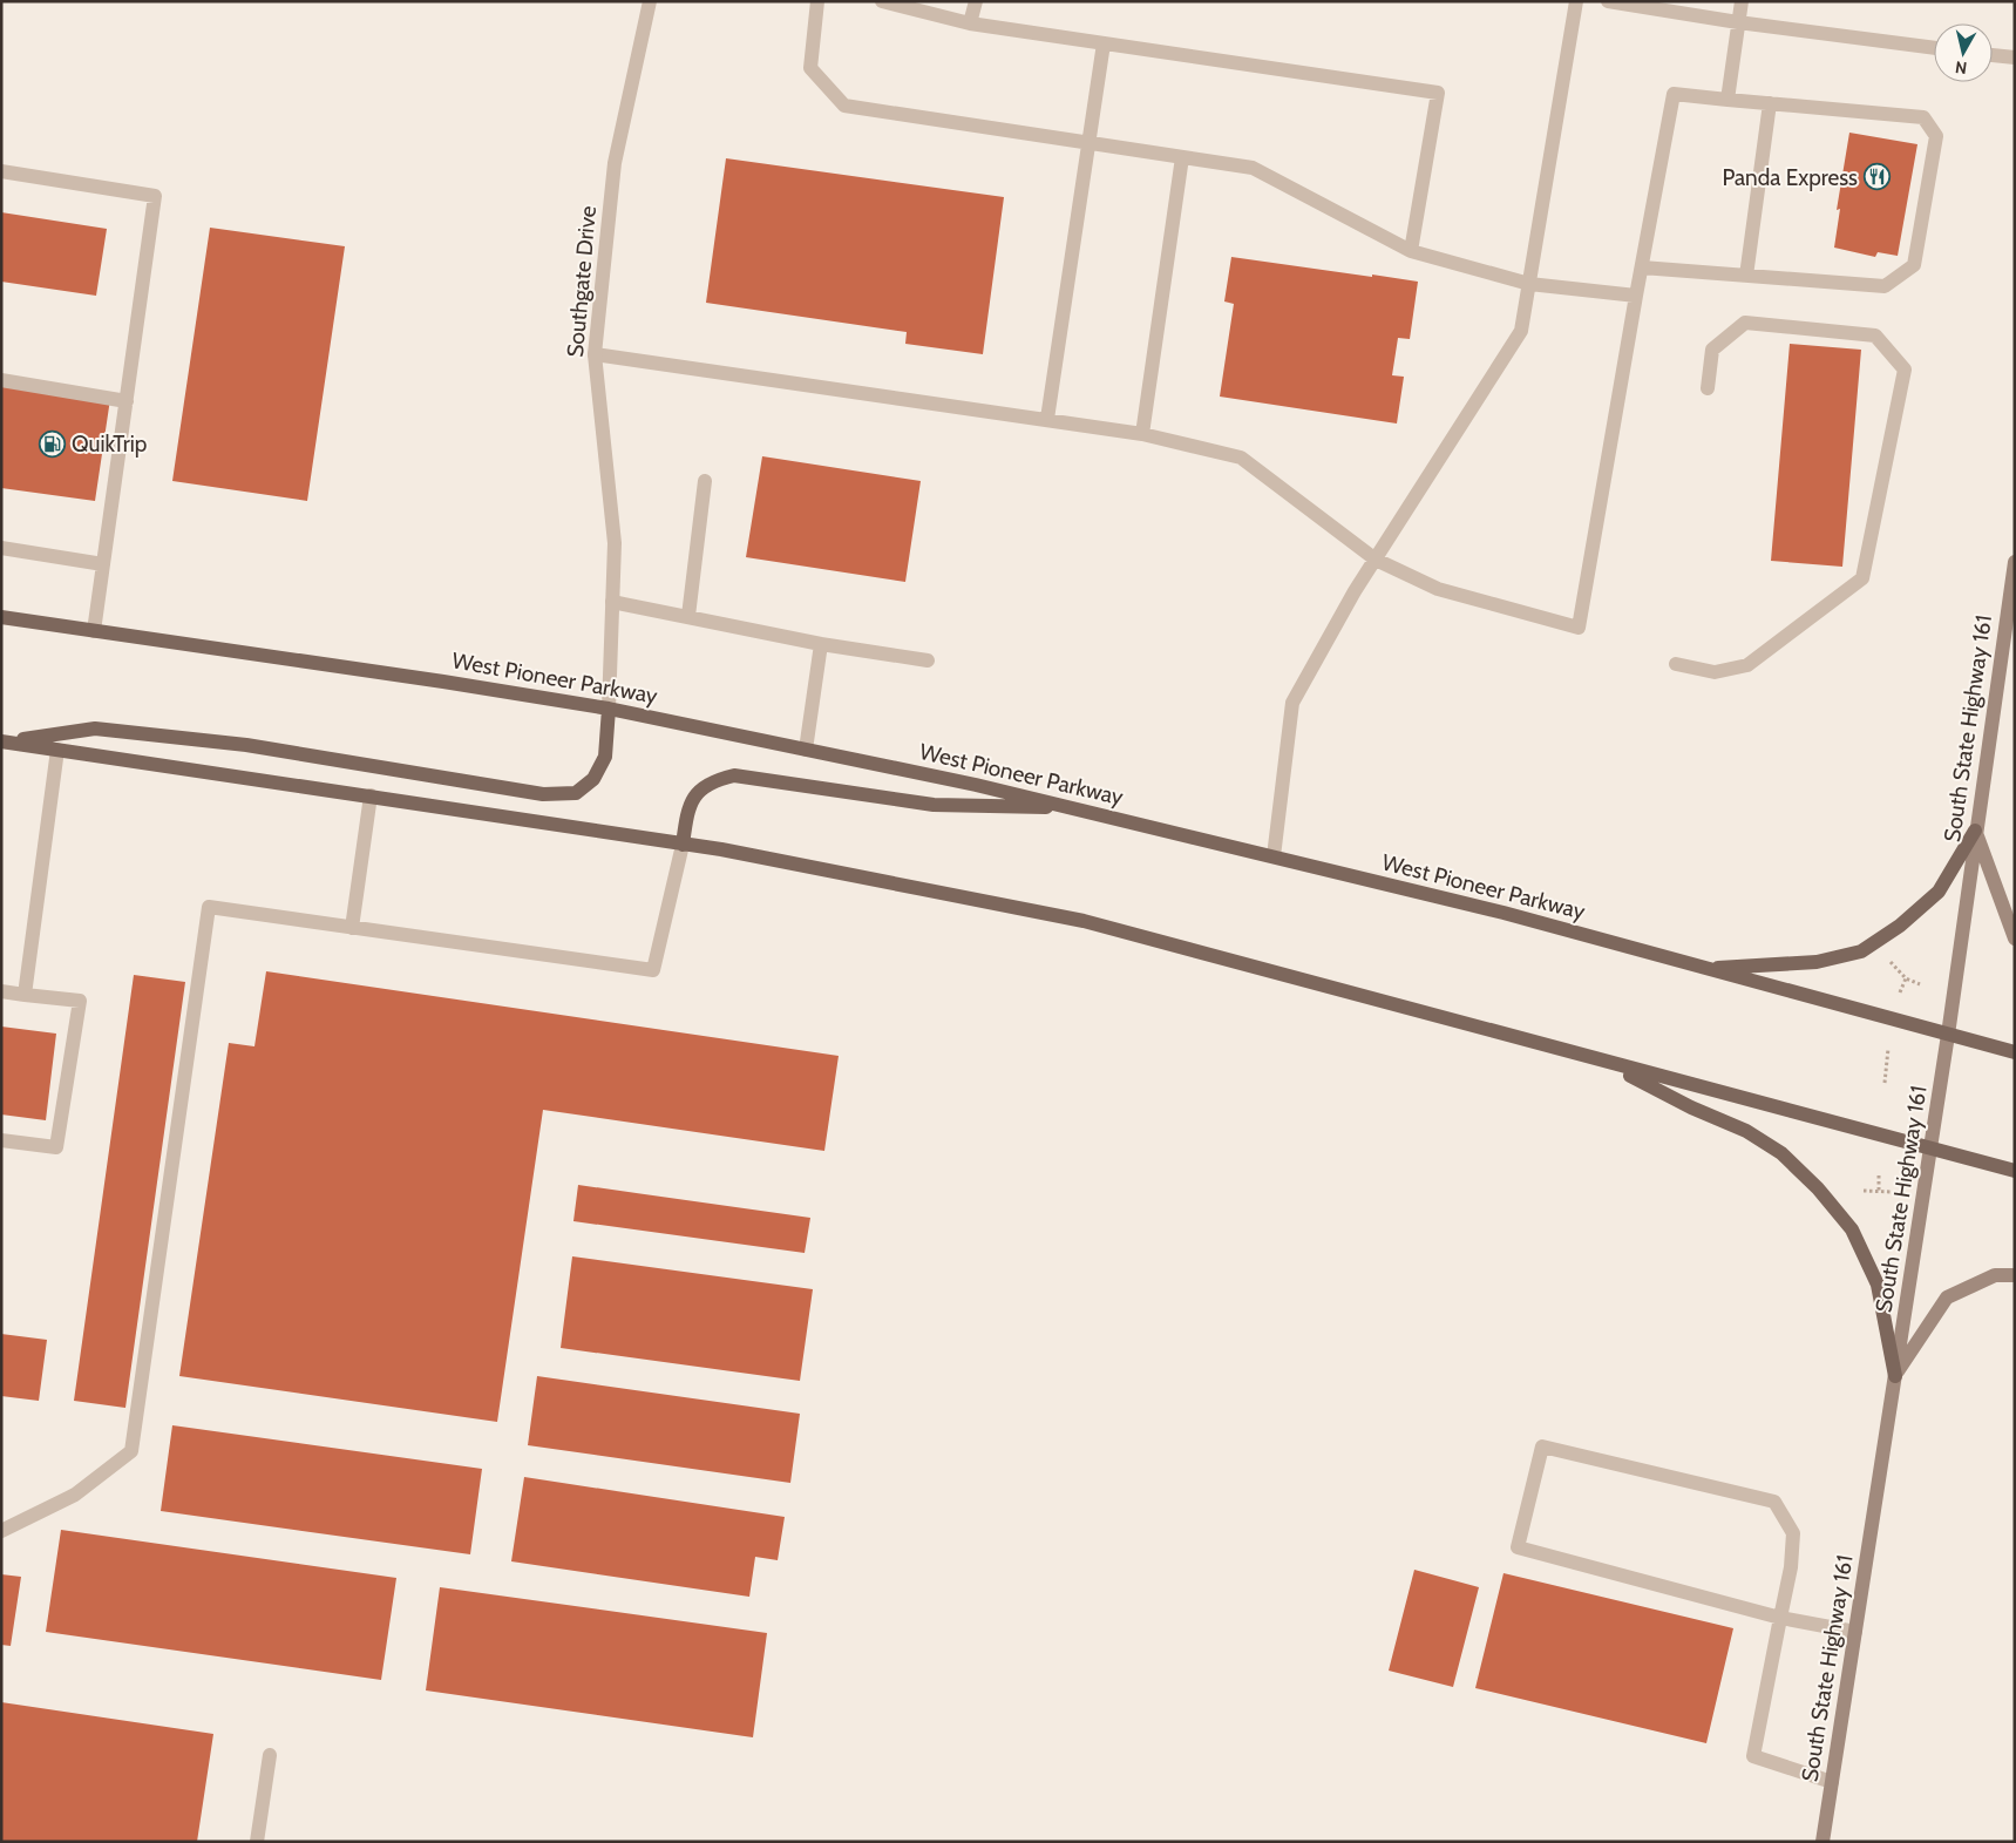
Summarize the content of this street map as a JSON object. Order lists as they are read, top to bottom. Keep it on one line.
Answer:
{"streets":{"main road":["West Pioneer Parkway","South State Highway 161"],"street":["Southgate Drive"]},"crossings":[["Southgate Drive","West Pioneer Parkway"],["West Pioneer Parkway","South State Highway 161"]],"places":{"restaurant":["Panda Express"],"fuel station":["QuikTrip"]},"north":"bottom"}
